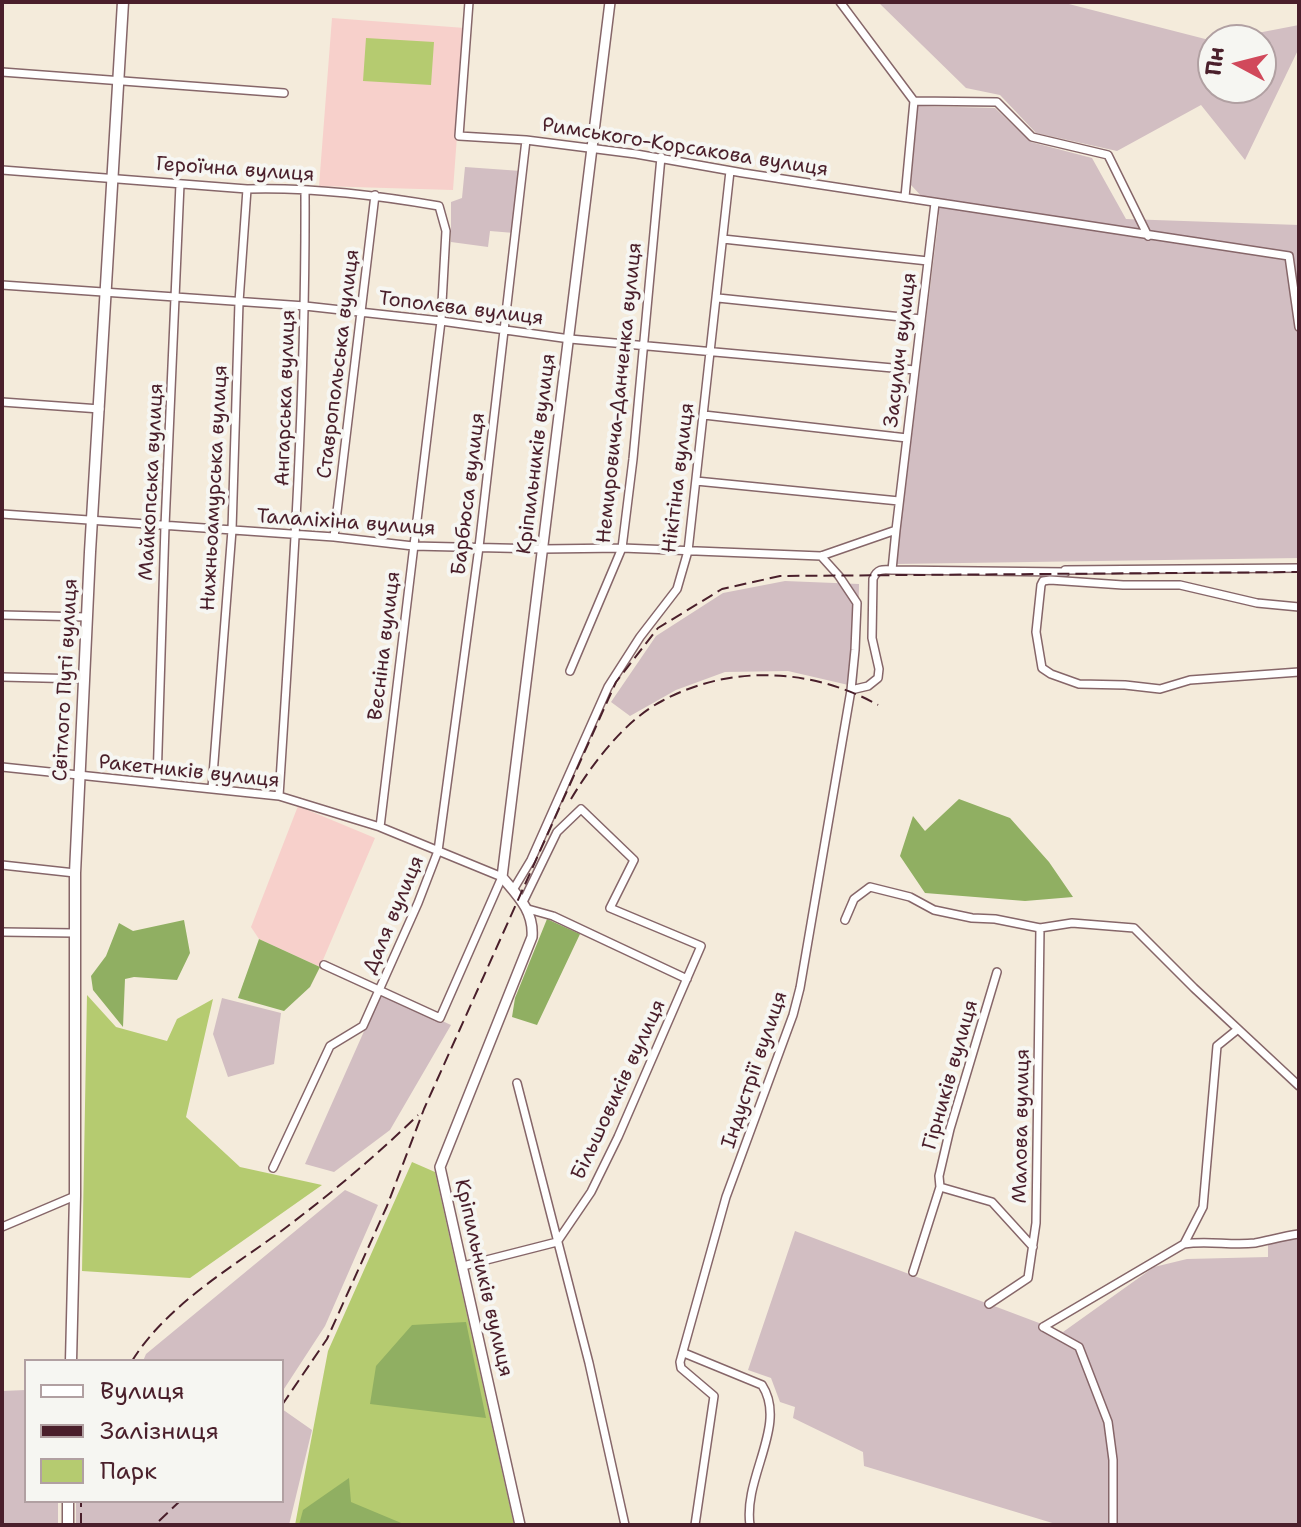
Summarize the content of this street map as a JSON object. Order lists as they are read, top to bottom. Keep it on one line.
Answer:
{"streets":{"main road":["Світлого Путі вулиця"],"street":["Римського-Корсакова вулиця","Героїчна вулиця","Тополєва вулиця","Засулич вулиця","Ставропольська вулиця","Немировича-Данченка вулиця","Ангарська вулиця","Кріпильників вулиця","Нікітіна вулиця","Майкопська вулиця","Нижньоамурська вулиця","Барбюса вулиця","Талаліхіна вулиця","Весніна вулиця","Ракетників вулиця","Даля вулиця","Індустрії вулиця","Гірників вулиця","Більшовиків вулиця","Малова вулиця"]},"crossings":[["Римського-Корсакова вулиця","Засулич вулиця"],["Римського-Корсакова вулиця","Немировича-Данченка вулиця"],["Римського-Корсакова вулиця","Кріпильників вулиця"],["Римського-Корсакова вулиця","Нікітіна вулиця"],["Римського-Корсакова вулиця","Барбюса вулиця"],["Героїчна вулиця","Ставропольська вулиця"],["Героїчна вулиця","Ангарська вулиця"],["Героїчна вулиця","Майкопська вулиця"],["Героїчна вулиця","Нижньоамурська вулиця"],["Героїчна вулиця","Весніна вулиця"],["Героїчна вулиця","Світлого Путі вулиця"],["Тополєва вулиця","Засулич вулиця"],["Тополєва вулиця","Ставропольська вулиця"],["Тополєва вулиця","Немировича-Данченка вулиця"],["Тополєва вулиця","Ангарська вулиця"],["Тополєва вулиця","Кріпильників вулиця"],["Тополєва вулиця","Нікітіна вулиця"],["Тополєва вулиця","Майкопська вулиця"],["Тополєва вулиця","Нижньоамурська вулиця"],["Тополєва вулиця","Барбюса вулиця"],["Тополєва вулиця","Весніна вулиця"],["Тополєва вулиця","Світлого Путі вулиця"],["Ставропольська вулиця","Талаліхіна вулиця"],["Немировича-Данченка вулиця","Талаліхіна вулиця"],["Ангарська вулиця","Талаліхіна вулиця"],["Ангарська вулиця","Ракетників вулиця"],["Кріпильників вулиця","Талаліхіна вулиця"],["Кріпильників вулиця","Ракетників вулиця"],["Кріпильників вулиця","Даля вулиця"],["Кріпильників вулиця","Більшовиків вулиця"],["Нікітіна вулиця","Талаліхіна вулиця"],["Майкопська вулиця","Талаліхіна вулиця"],["Майкопська вулиця","Ракетників вулиця"],["Нижньоамурська вулиця","Талаліхіна вулиця"],["Нижньоамурська вулиця","Ракетників вулиця"],["Барбюса вулиця","Талаліхіна вулиця"],["Барбюса вулиця","Ракетників вулиця"],["Барбюса вулиця","Даля вулиця"],["Талаліхіна вулиця","Весніна вулиця"],["Талаліхіна вулиця","Світлого Путі вулиця"],["Талаліхіна вулиця","Індустрії вулиця"],["Весніна вулиця","Ракетників вулиця"],["Світлого Путі вулиця","Ракетників вулиця"],["Ракетників вулиця","Даля вулиця"]],"legend":["Вулиця","Залізниця","Парк"],"north":"left"}
